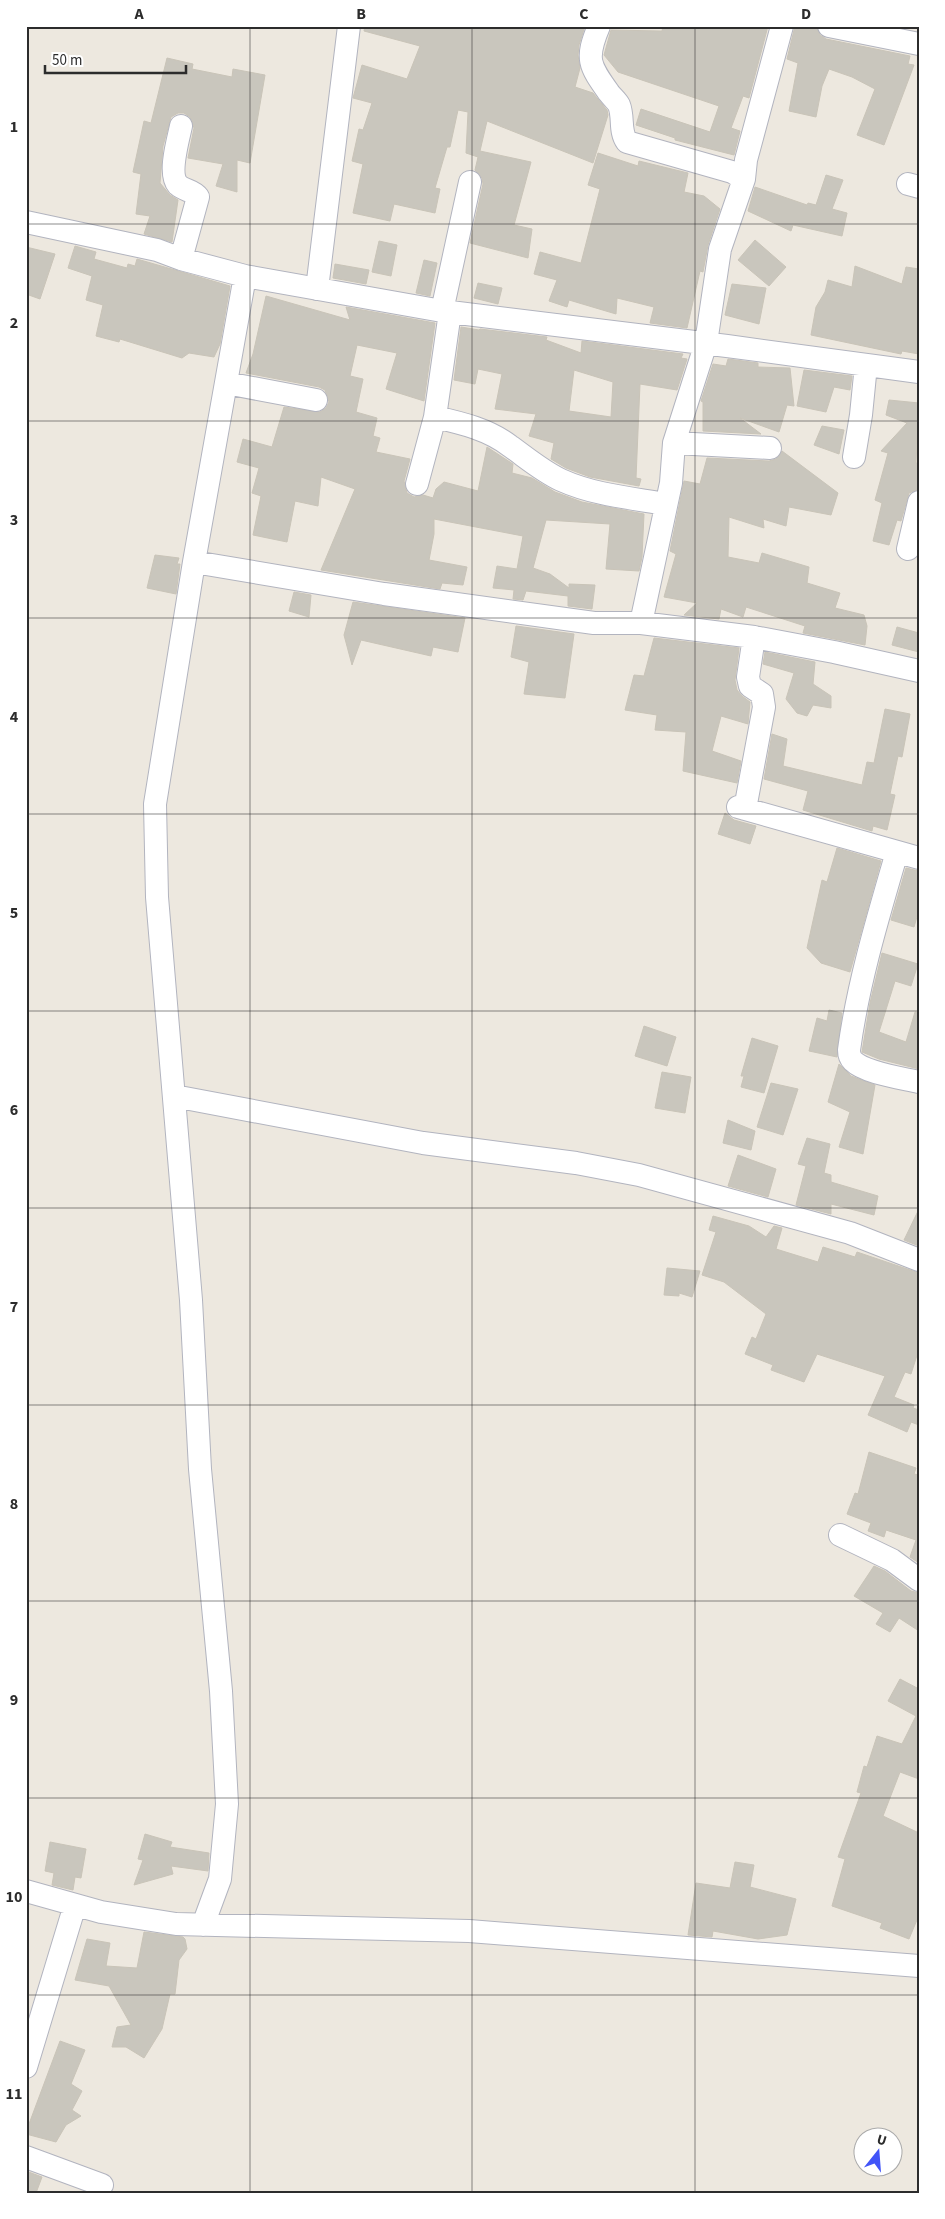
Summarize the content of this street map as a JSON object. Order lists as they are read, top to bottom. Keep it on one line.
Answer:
{"scale_bar":"50 m","north":"top","grid":{"columns":["A","B","C","D"],"rows":["1","2","3","4","5","6","7","8","9","10","11"]}}
